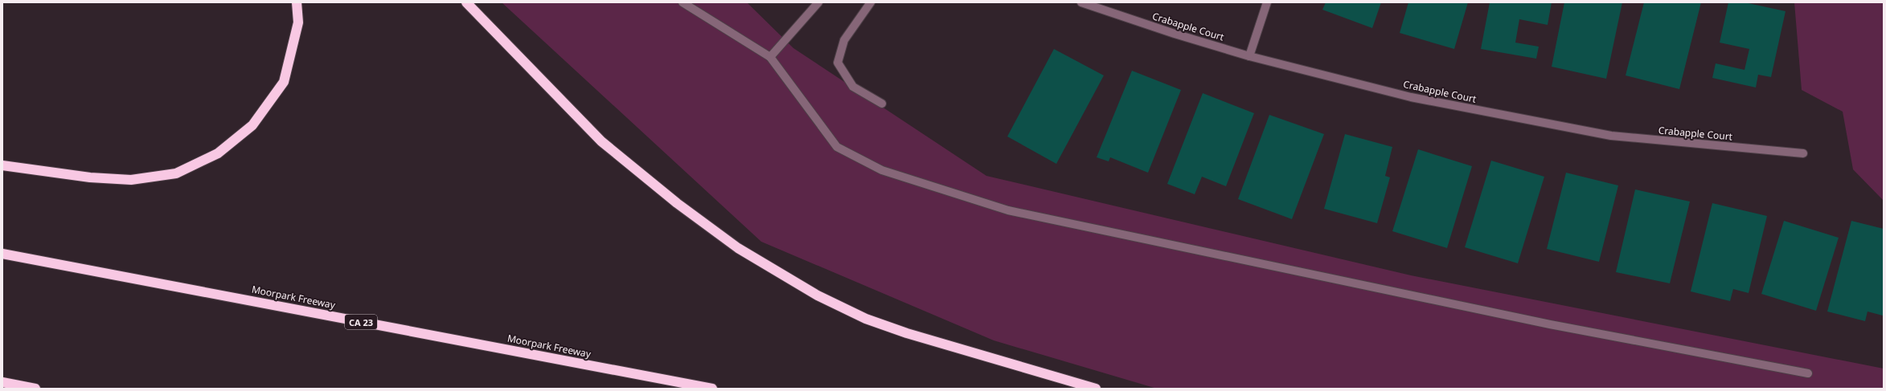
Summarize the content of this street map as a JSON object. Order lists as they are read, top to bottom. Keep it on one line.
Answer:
{"streets":{"highway":["Moorpark Freeway","CA 23"],"street":["Crabapple Court"]}}
